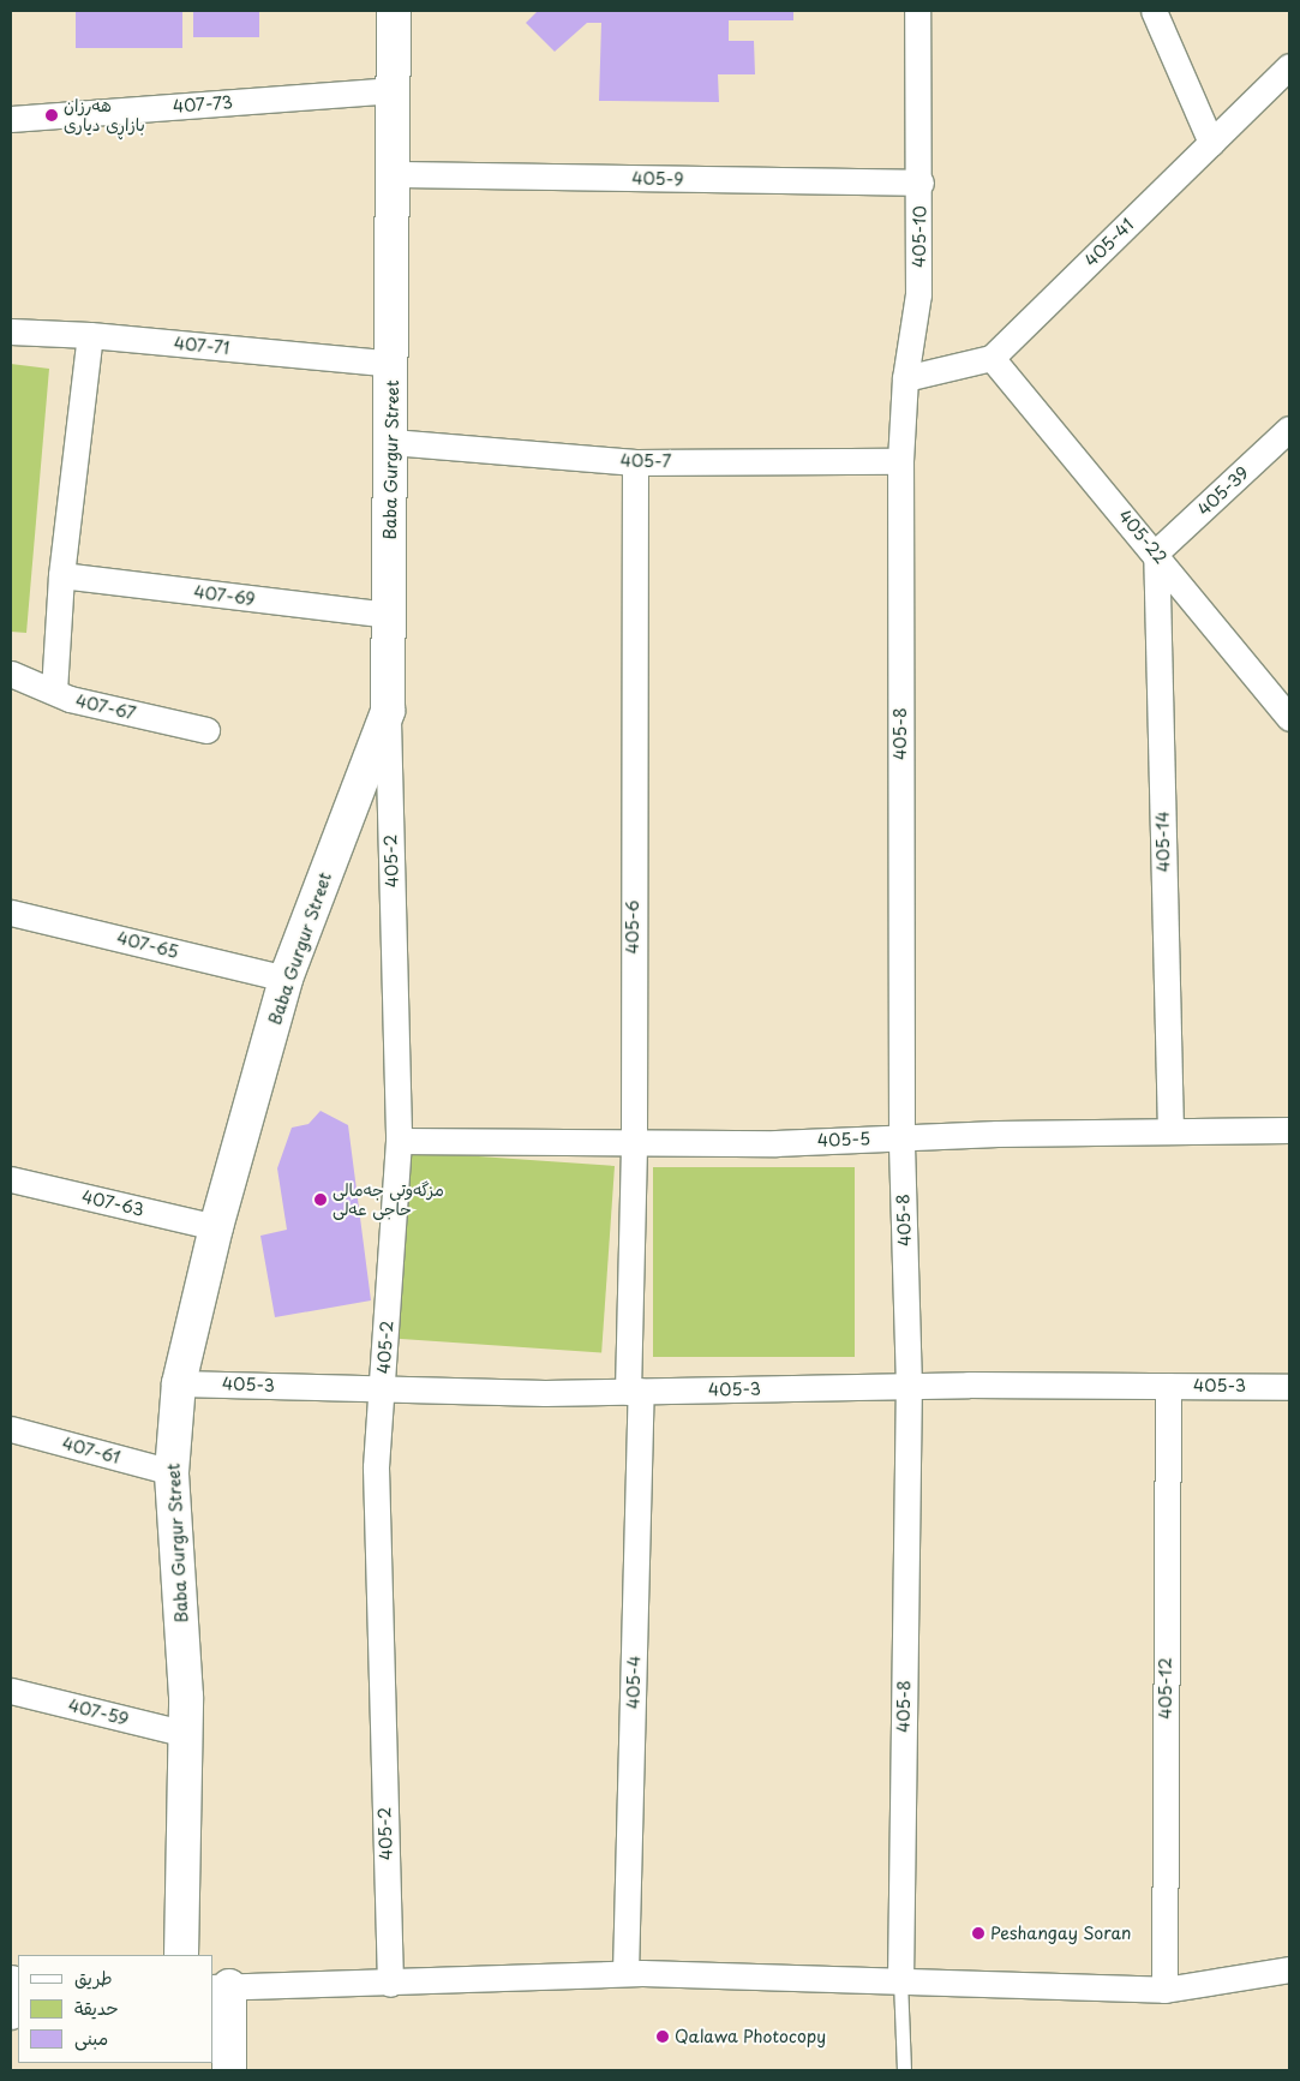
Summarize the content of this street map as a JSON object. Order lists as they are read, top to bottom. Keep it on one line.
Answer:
{"streets":{"street":["407-73","405-9","405-10","405-41","407-71","Baba Gurgur Street","405-7","405-39","405-22","407-69","407-67","405-8","405-14","405-2","405-6","407-65","405-5","407-63","405-3","407-61","405-4","405-12","407-59"]},"crossings":[["407-73","Baba Gurgur Street"],["405-9","405-10"],["405-9","Baba Gurgur Street"],["405-10","405-7"],["405-10","405-8"],["405-41","405-22"],["407-71","Baba Gurgur Street"],["Baba Gurgur Street","405-7"],["Baba Gurgur Street","407-69"],["Baba Gurgur Street","405-2"],["Baba Gurgur Street","407-65"],["Baba Gurgur Street","407-63"],["Baba Gurgur Street","405-3"],["Baba Gurgur Street","407-61"],["Baba Gurgur Street","407-59"],["405-7","405-8"],["405-7","405-6"],["405-39","405-22"],["405-39","405-14"],["405-22","405-14"],["405-8","405-5"],["405-8","405-3"],["405-14","405-5"],["405-2","405-5"],["405-2","405-3"],["405-6","405-5"],["405-6","405-3"],["405-6","405-4"],["405-3","405-4"],["405-3","405-12"]],"places":["هەرزان بازاڕی دیاری","مزگەوتی جەمالی حاجی عەلی","Peshangay Soran","Qalawa Photocopy"],"legend":["طريق","حديقة","مبنى"]}
